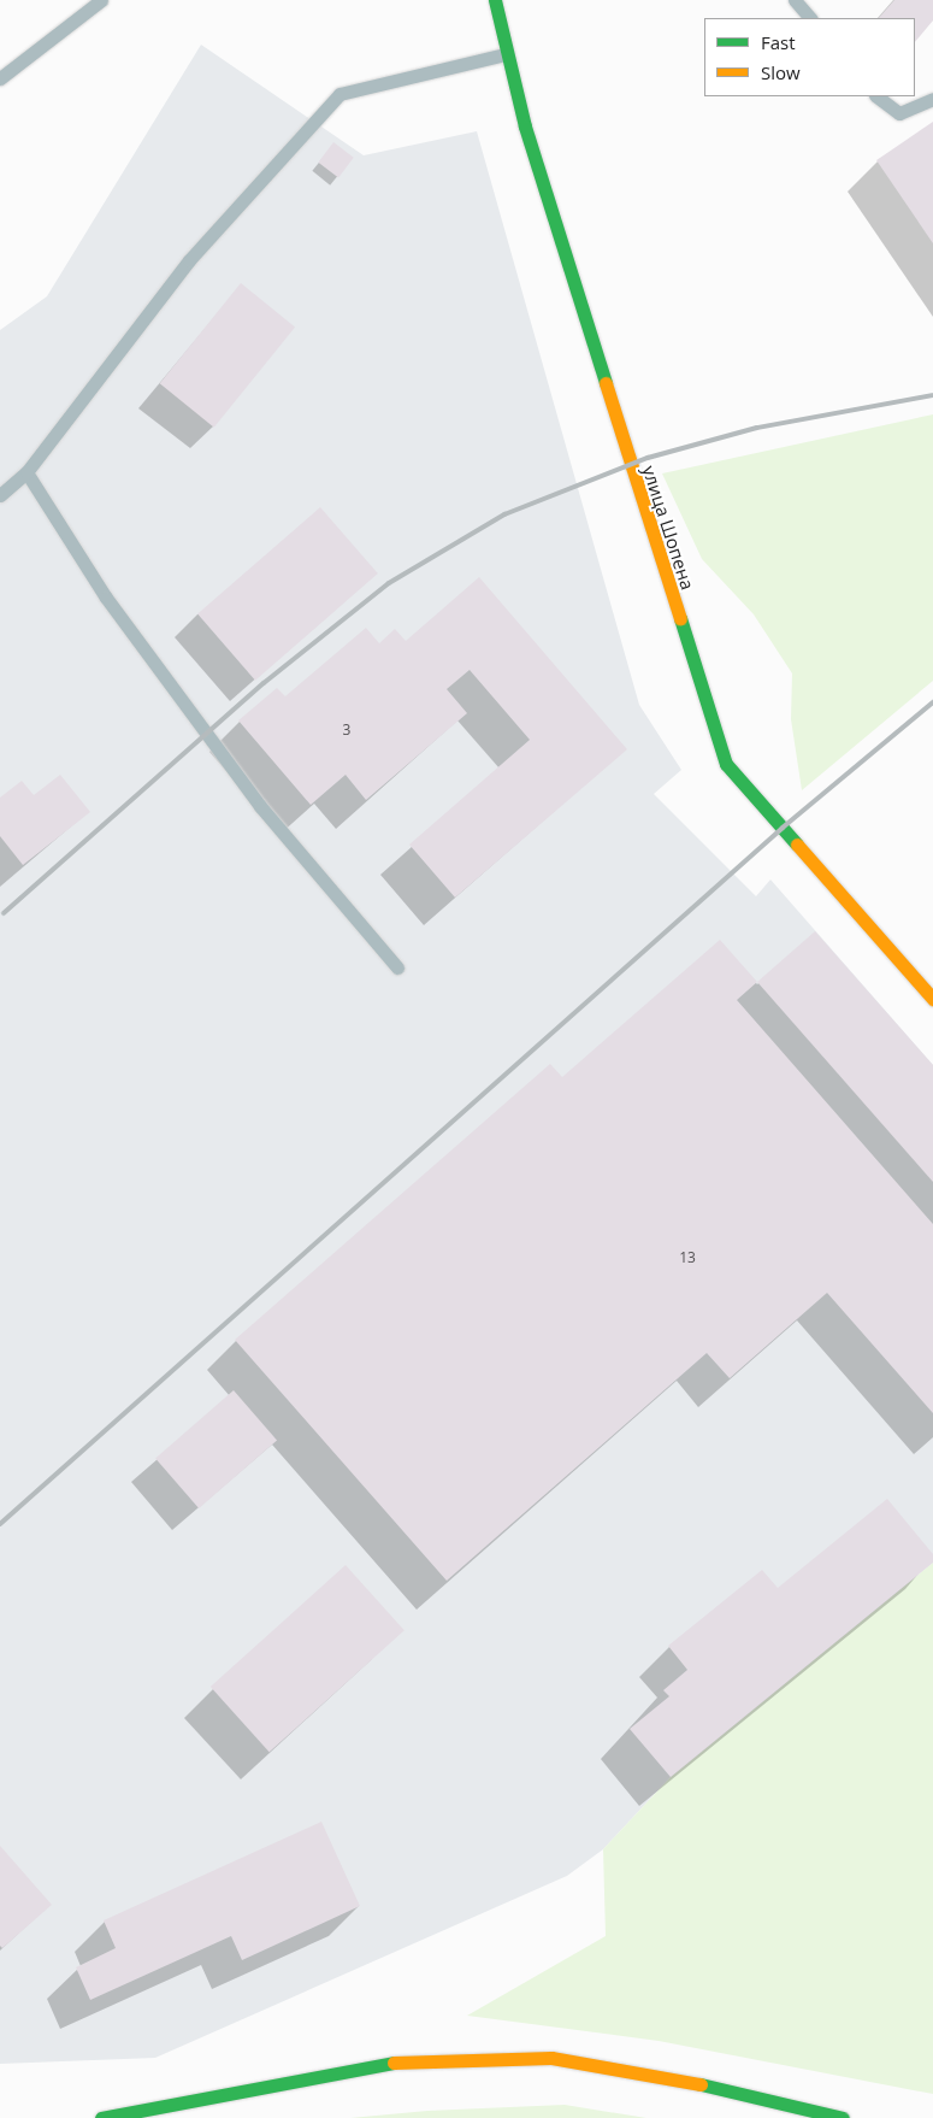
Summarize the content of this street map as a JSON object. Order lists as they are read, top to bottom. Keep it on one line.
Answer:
{"streets":{"street":["улица Шопена"]},"house_numbers":["3","13"],"legend":["Fast","Slow"]}
